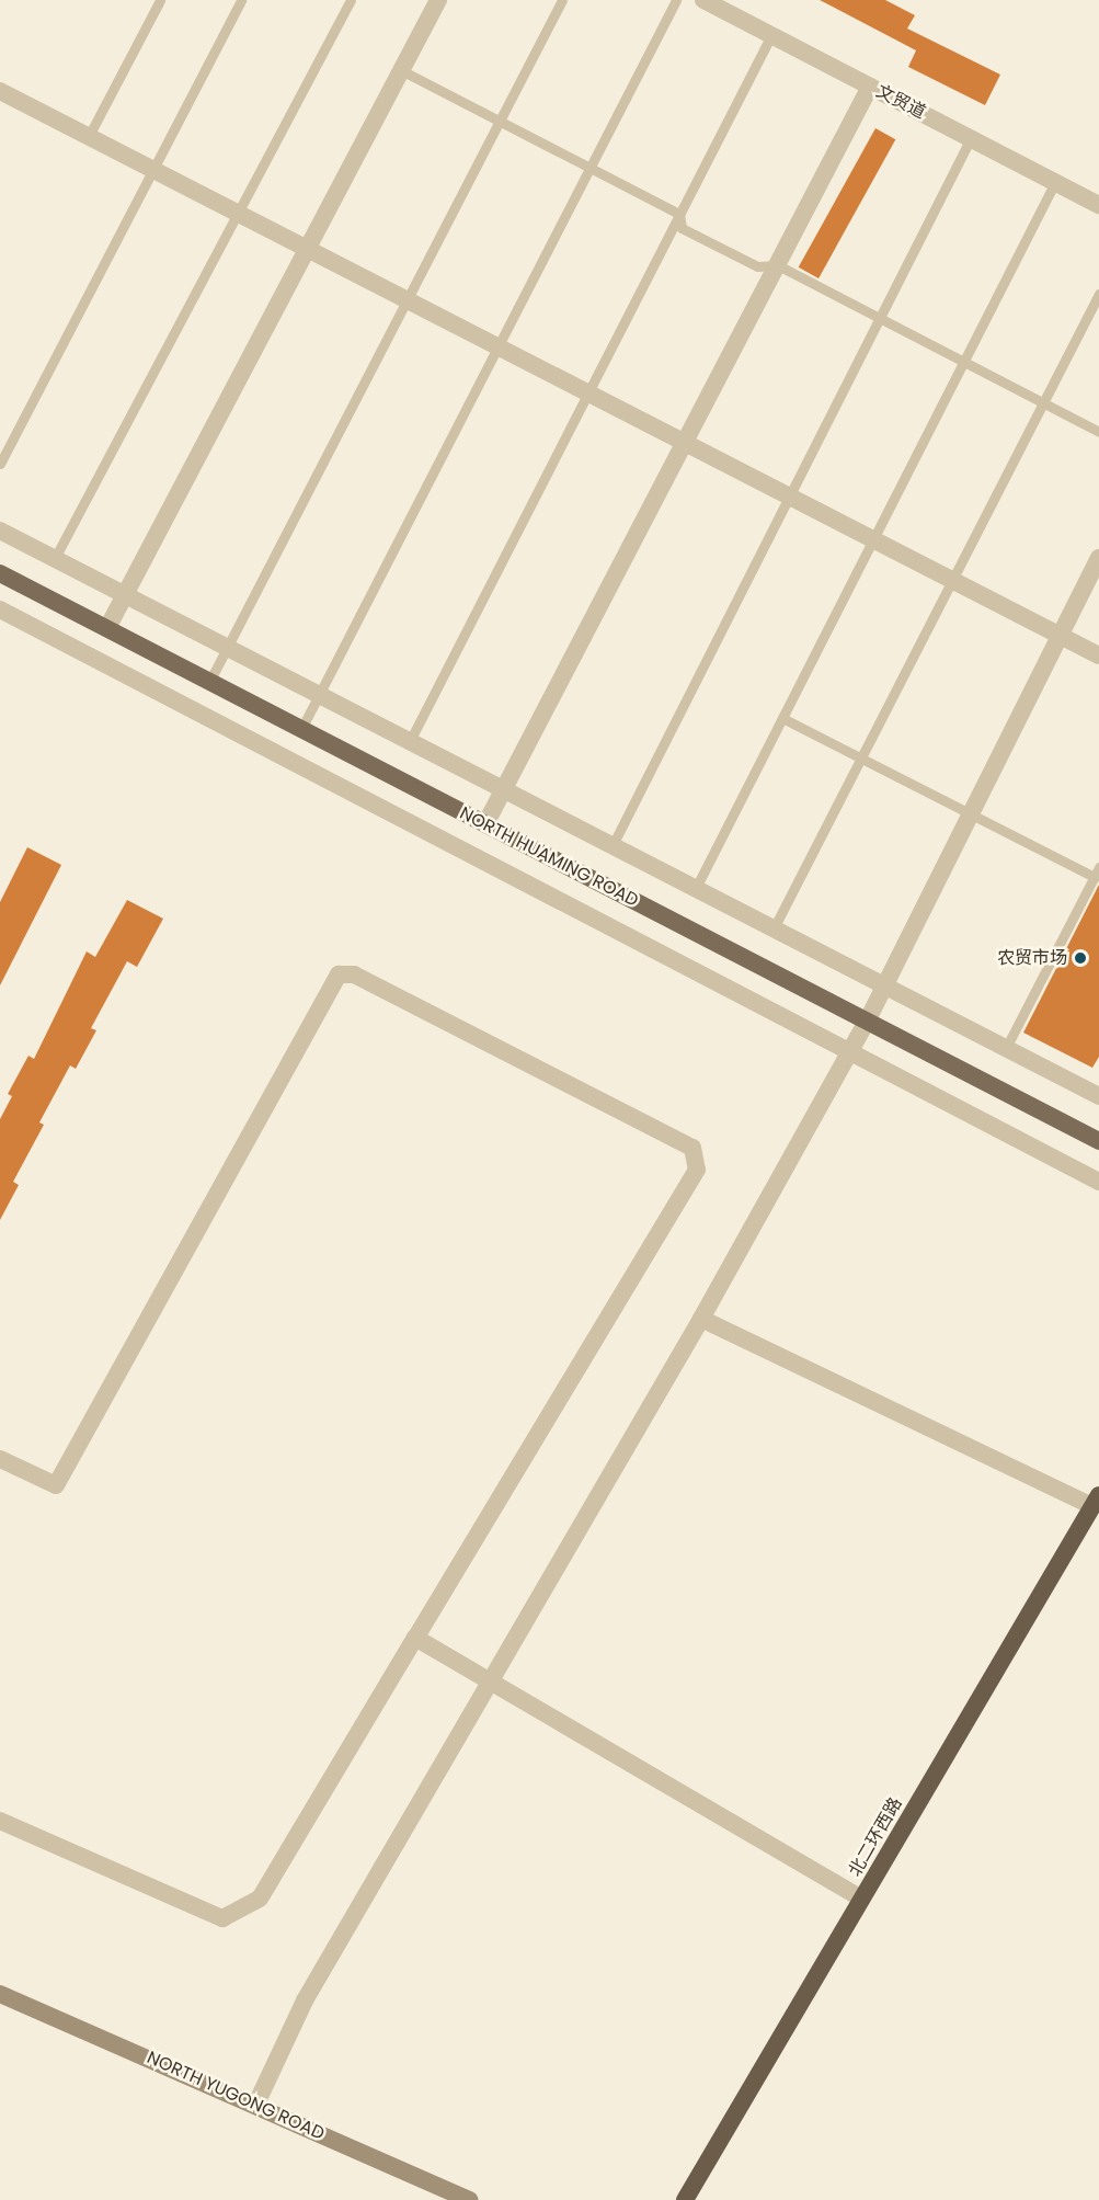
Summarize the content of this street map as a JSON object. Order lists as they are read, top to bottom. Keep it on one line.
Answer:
{"streets":{"highway":["北二环西路"],"main road":["NORTH HUAMING ROAD","NORTH YUGONG ROAD"],"street":["文贸道"]},"places":["农贸市场"]}
